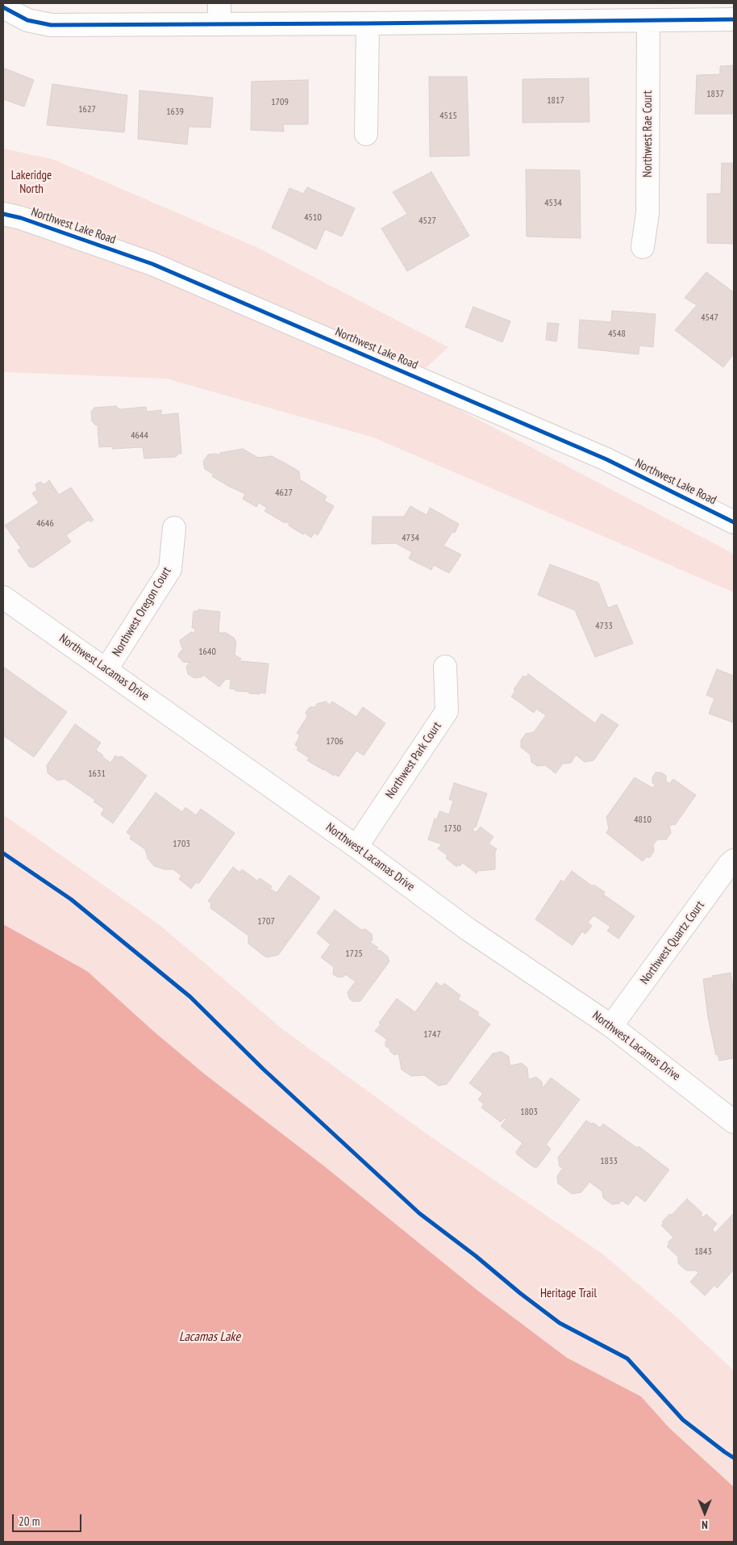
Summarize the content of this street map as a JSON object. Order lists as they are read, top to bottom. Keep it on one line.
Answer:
{"streets":{"street":["Northwest Rae Court","Northwest Lake Road","Northwest Oregon Court","Northwest Lacamas Drive","Northwest Park Court","Northwest Quartz Court"]},"crossings":[["Northwest Oregon Court","Northwest Lacamas Drive"],["Northwest Lacamas Drive","Northwest Park Court"],["Northwest Lacamas Drive","Northwest Quartz Court"]],"water":["Lacamas Lake"],"parks":["Lakeridge North","Heritage Trail"],"house_numbers":["1837","1817","1709","1627","1639","4515","4534","4510","4527","4547","4548","4644","4627","4646","4734","4733","1640","1706","1631","4810","1730","1703","1707","1725","1747","1803","1833","1843"],"scale_bar":"20 m","north":"bottom"}
